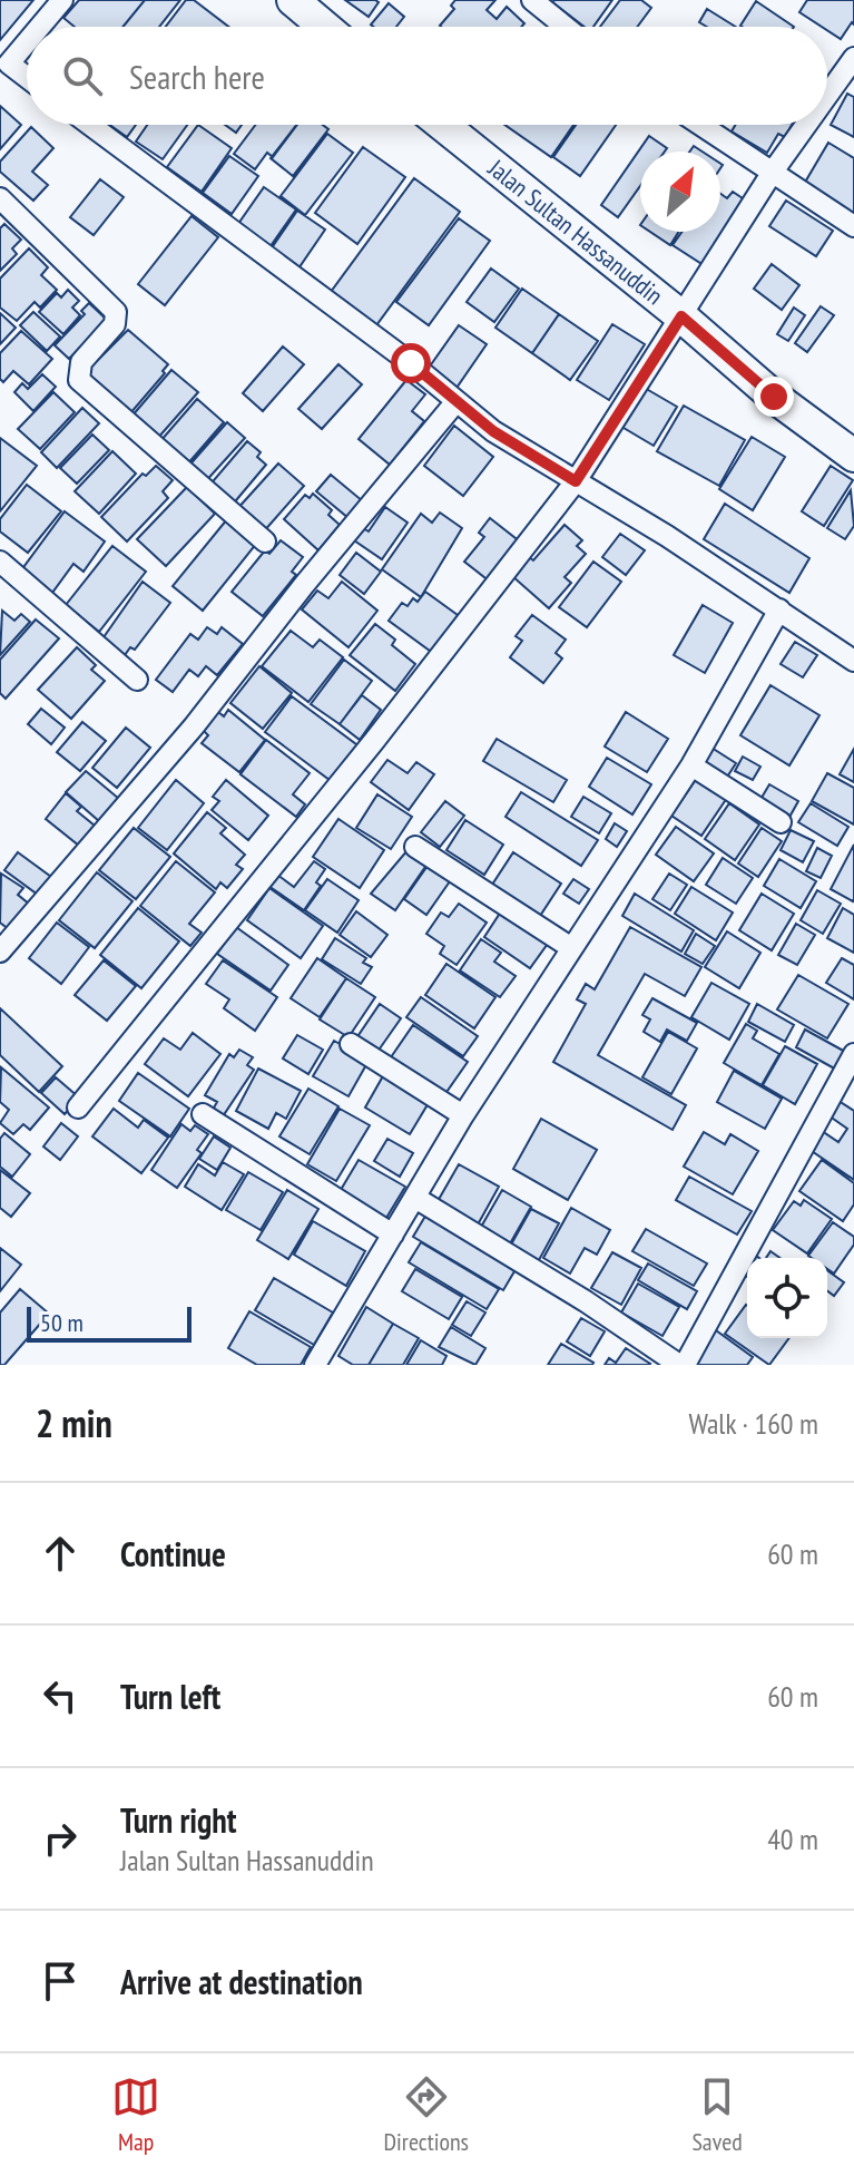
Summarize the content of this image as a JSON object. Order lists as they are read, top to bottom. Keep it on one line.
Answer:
{"streets":{"main road":["Jalan Sultan Hassanuddin"]},"scale_bar":"50 m","north":"top right","page":{"search":"Search here","scale":"50 m","heading":["2 min","Walk · 160 m"],"list":[["Continue","60 m"],["Turn left","60 m"],["Turn right","Jalan Sultan Hassanuddin","40 m"],"Arrive at destination"],"nav":["Map","Directions","Saved"]}}
